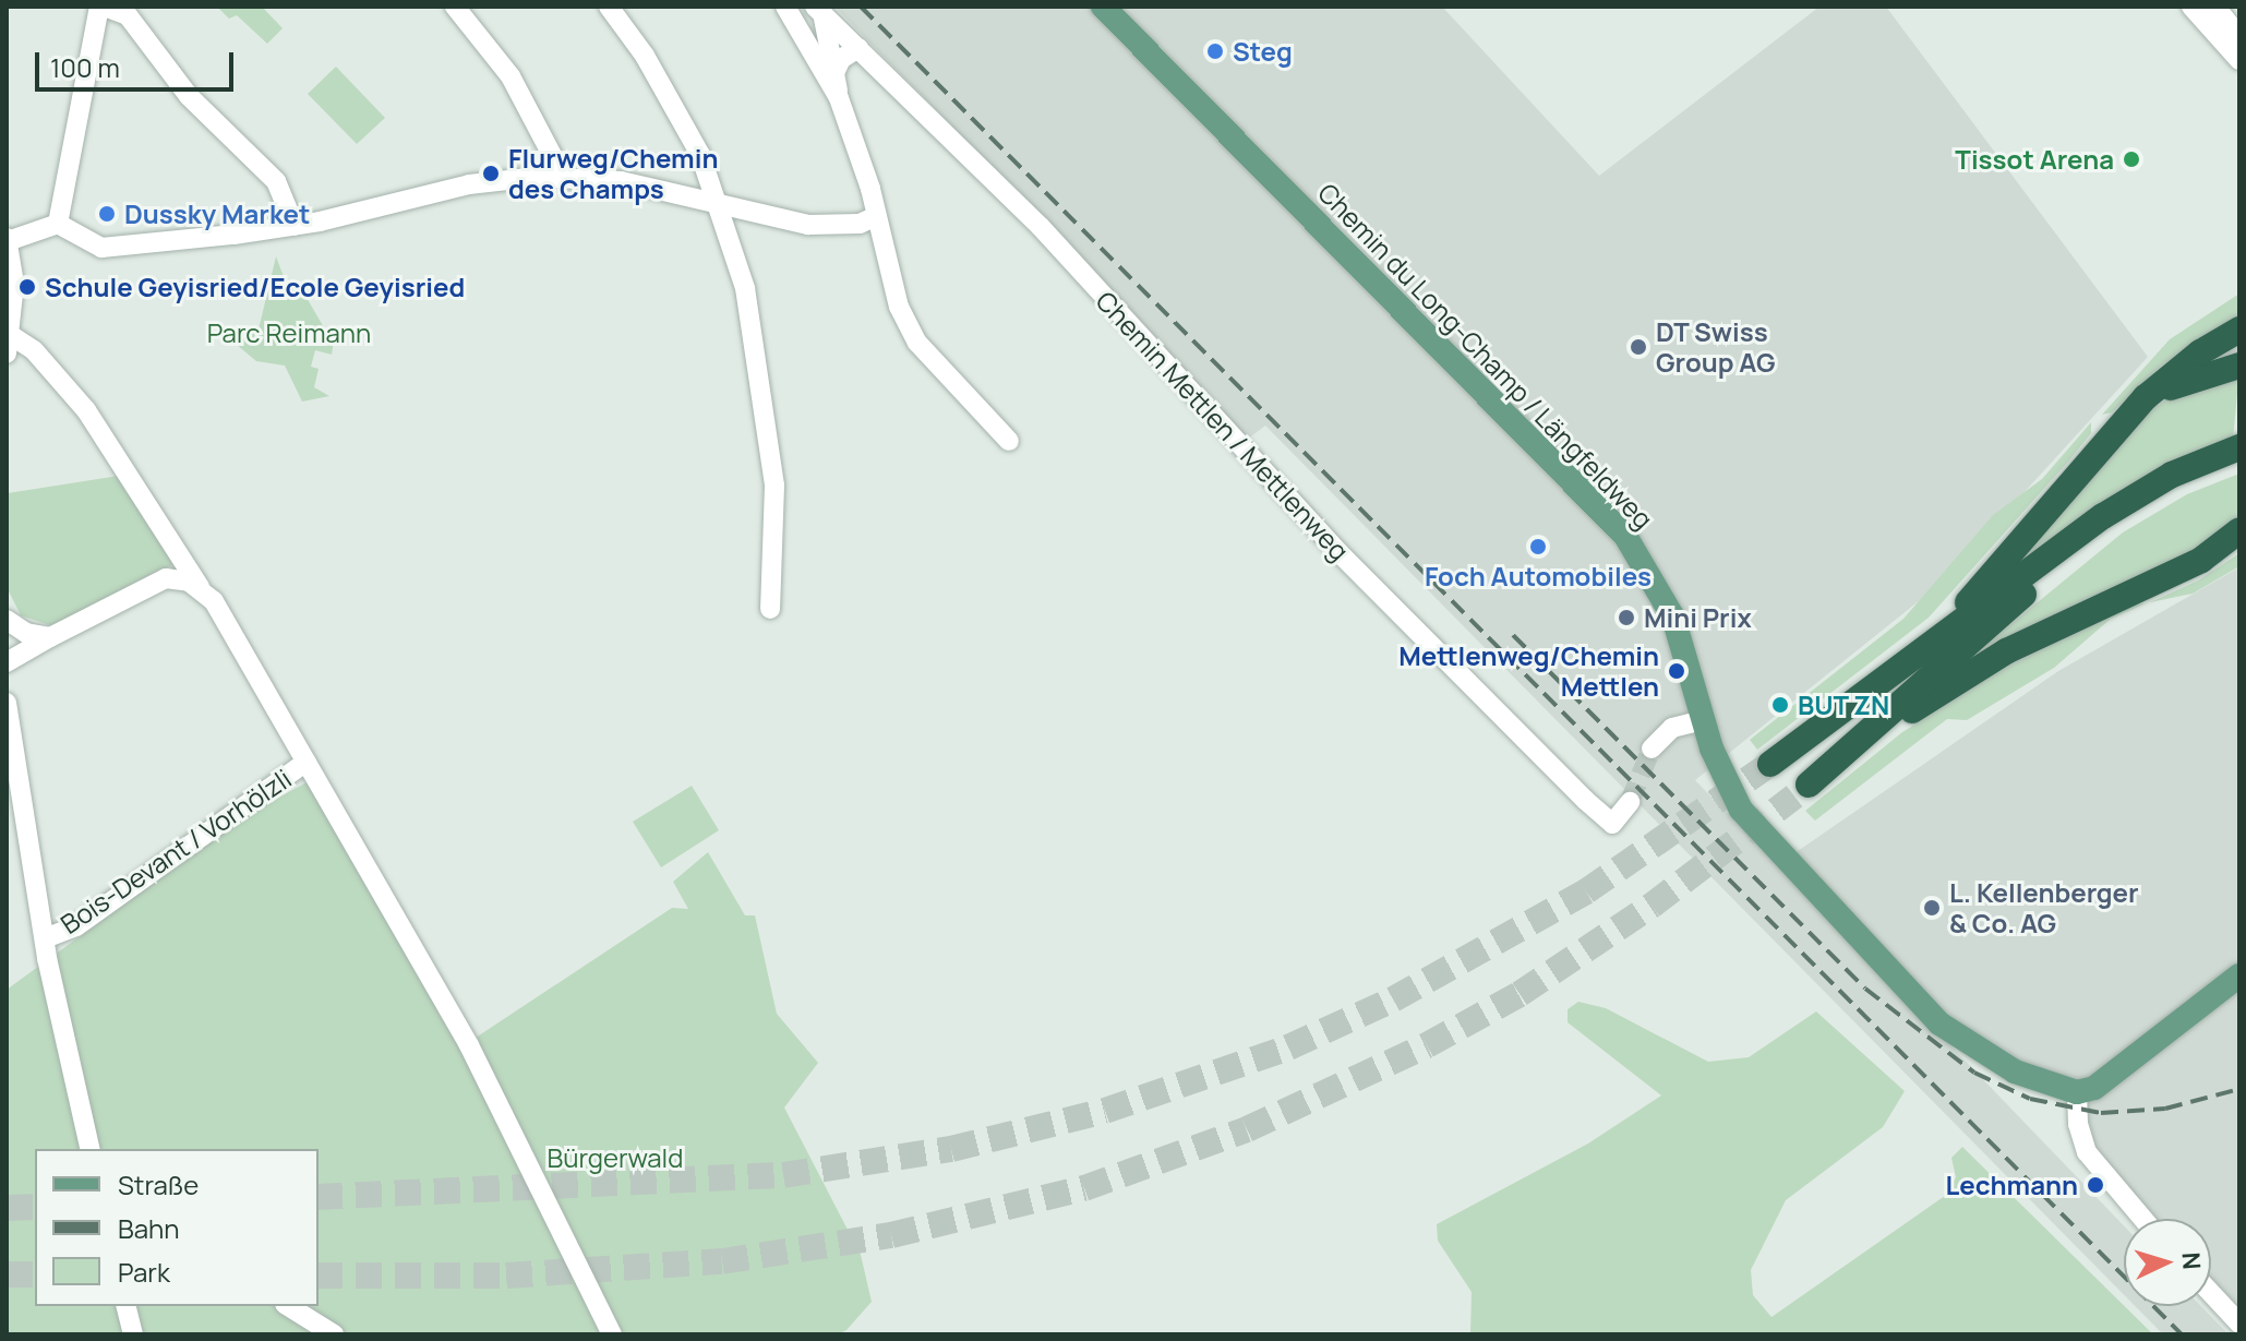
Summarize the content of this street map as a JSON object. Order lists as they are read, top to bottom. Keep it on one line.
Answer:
{"streets":{"main road":["Chemin du Long-Champ / Längfeldweg"],"street":["Chemin Mettlen / Mettlenweg","Bois-Devant / Vorhölzli"]},"parks":["Parc Reimann","Bürgerwald"],"places":["Steg","Tissot Arena","Flurweg/Chemin des Champs","Dussky Market","Schule Geyisried/Ecole Geyisried","DT Swiss Group AG","Foch Automobiles","Mini Prix","Mettlenweg/Chemin Mettlen","BUT ZN","L. Kellenberger & Co. AG","Lechmann"],"legend":["Straße","Bahn","Park"],"scale_bar":"100 m","north":"right"}
